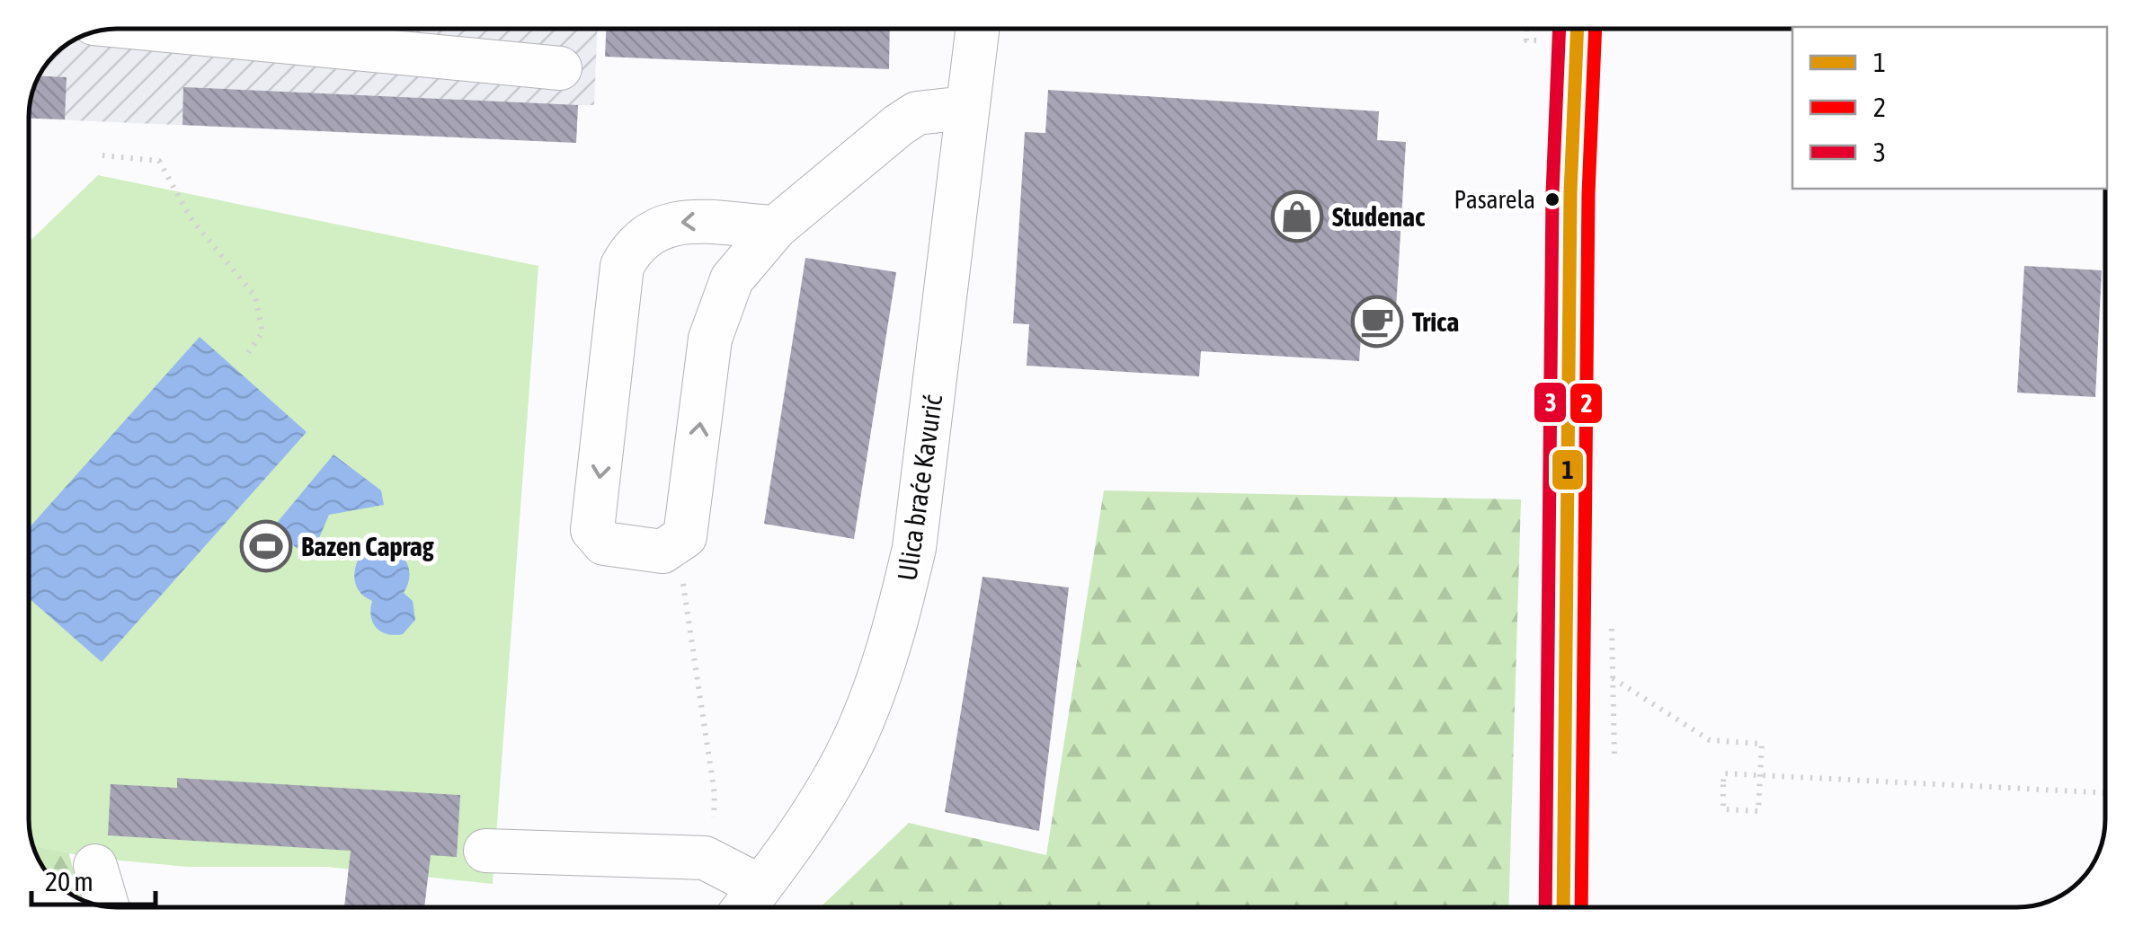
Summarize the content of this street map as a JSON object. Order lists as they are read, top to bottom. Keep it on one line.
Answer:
{"streets":{"street":["Ulica braće Kavurić"]},"places":{"other":["Pasarela"],"shop":["Studenac"],"cafe":["Trica"],"sports":["Bazen Caprag"]},"lines":["transit line 1","transit line 2","transit line 3"],"legend":["1","2","3"],"scale_bar":"20 m"}
